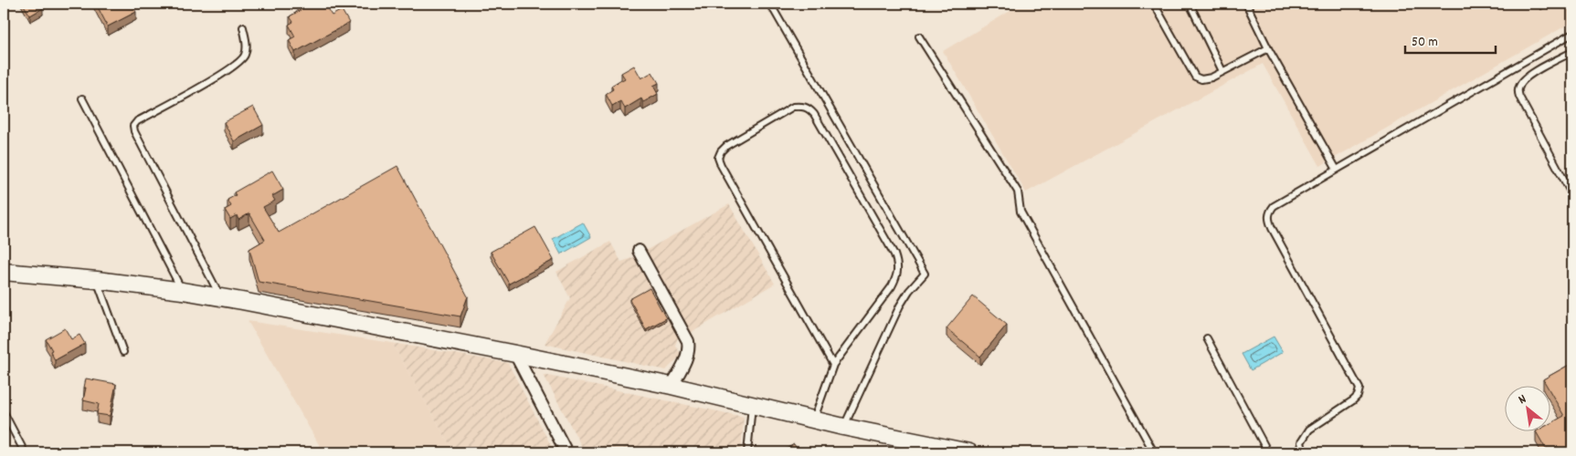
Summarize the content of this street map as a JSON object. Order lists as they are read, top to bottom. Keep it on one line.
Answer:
{"scale_bar":"50 m","north":"top left"}
